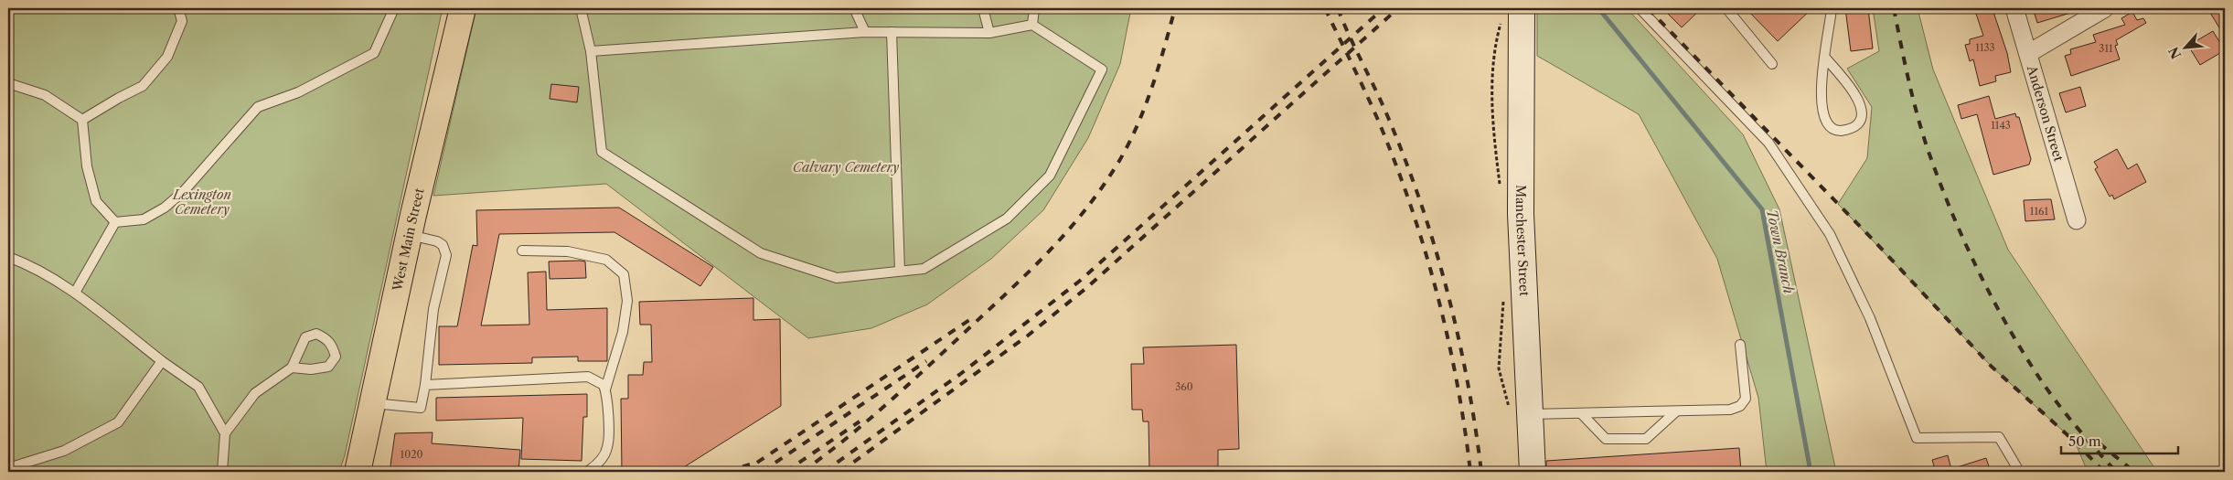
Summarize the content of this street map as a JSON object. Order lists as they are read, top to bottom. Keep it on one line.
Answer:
{"streets":{"main road":["West Main Street","Manchester Street"],"street":["Anderson Street"]},"water":["Town Branch"],"parks":["Calvary Cemetery","Lexington Cemetery"],"house_numbers":["1133","311","1143","1161","360","1020"],"scale_bar":"50 m","north":"bottom left"}
